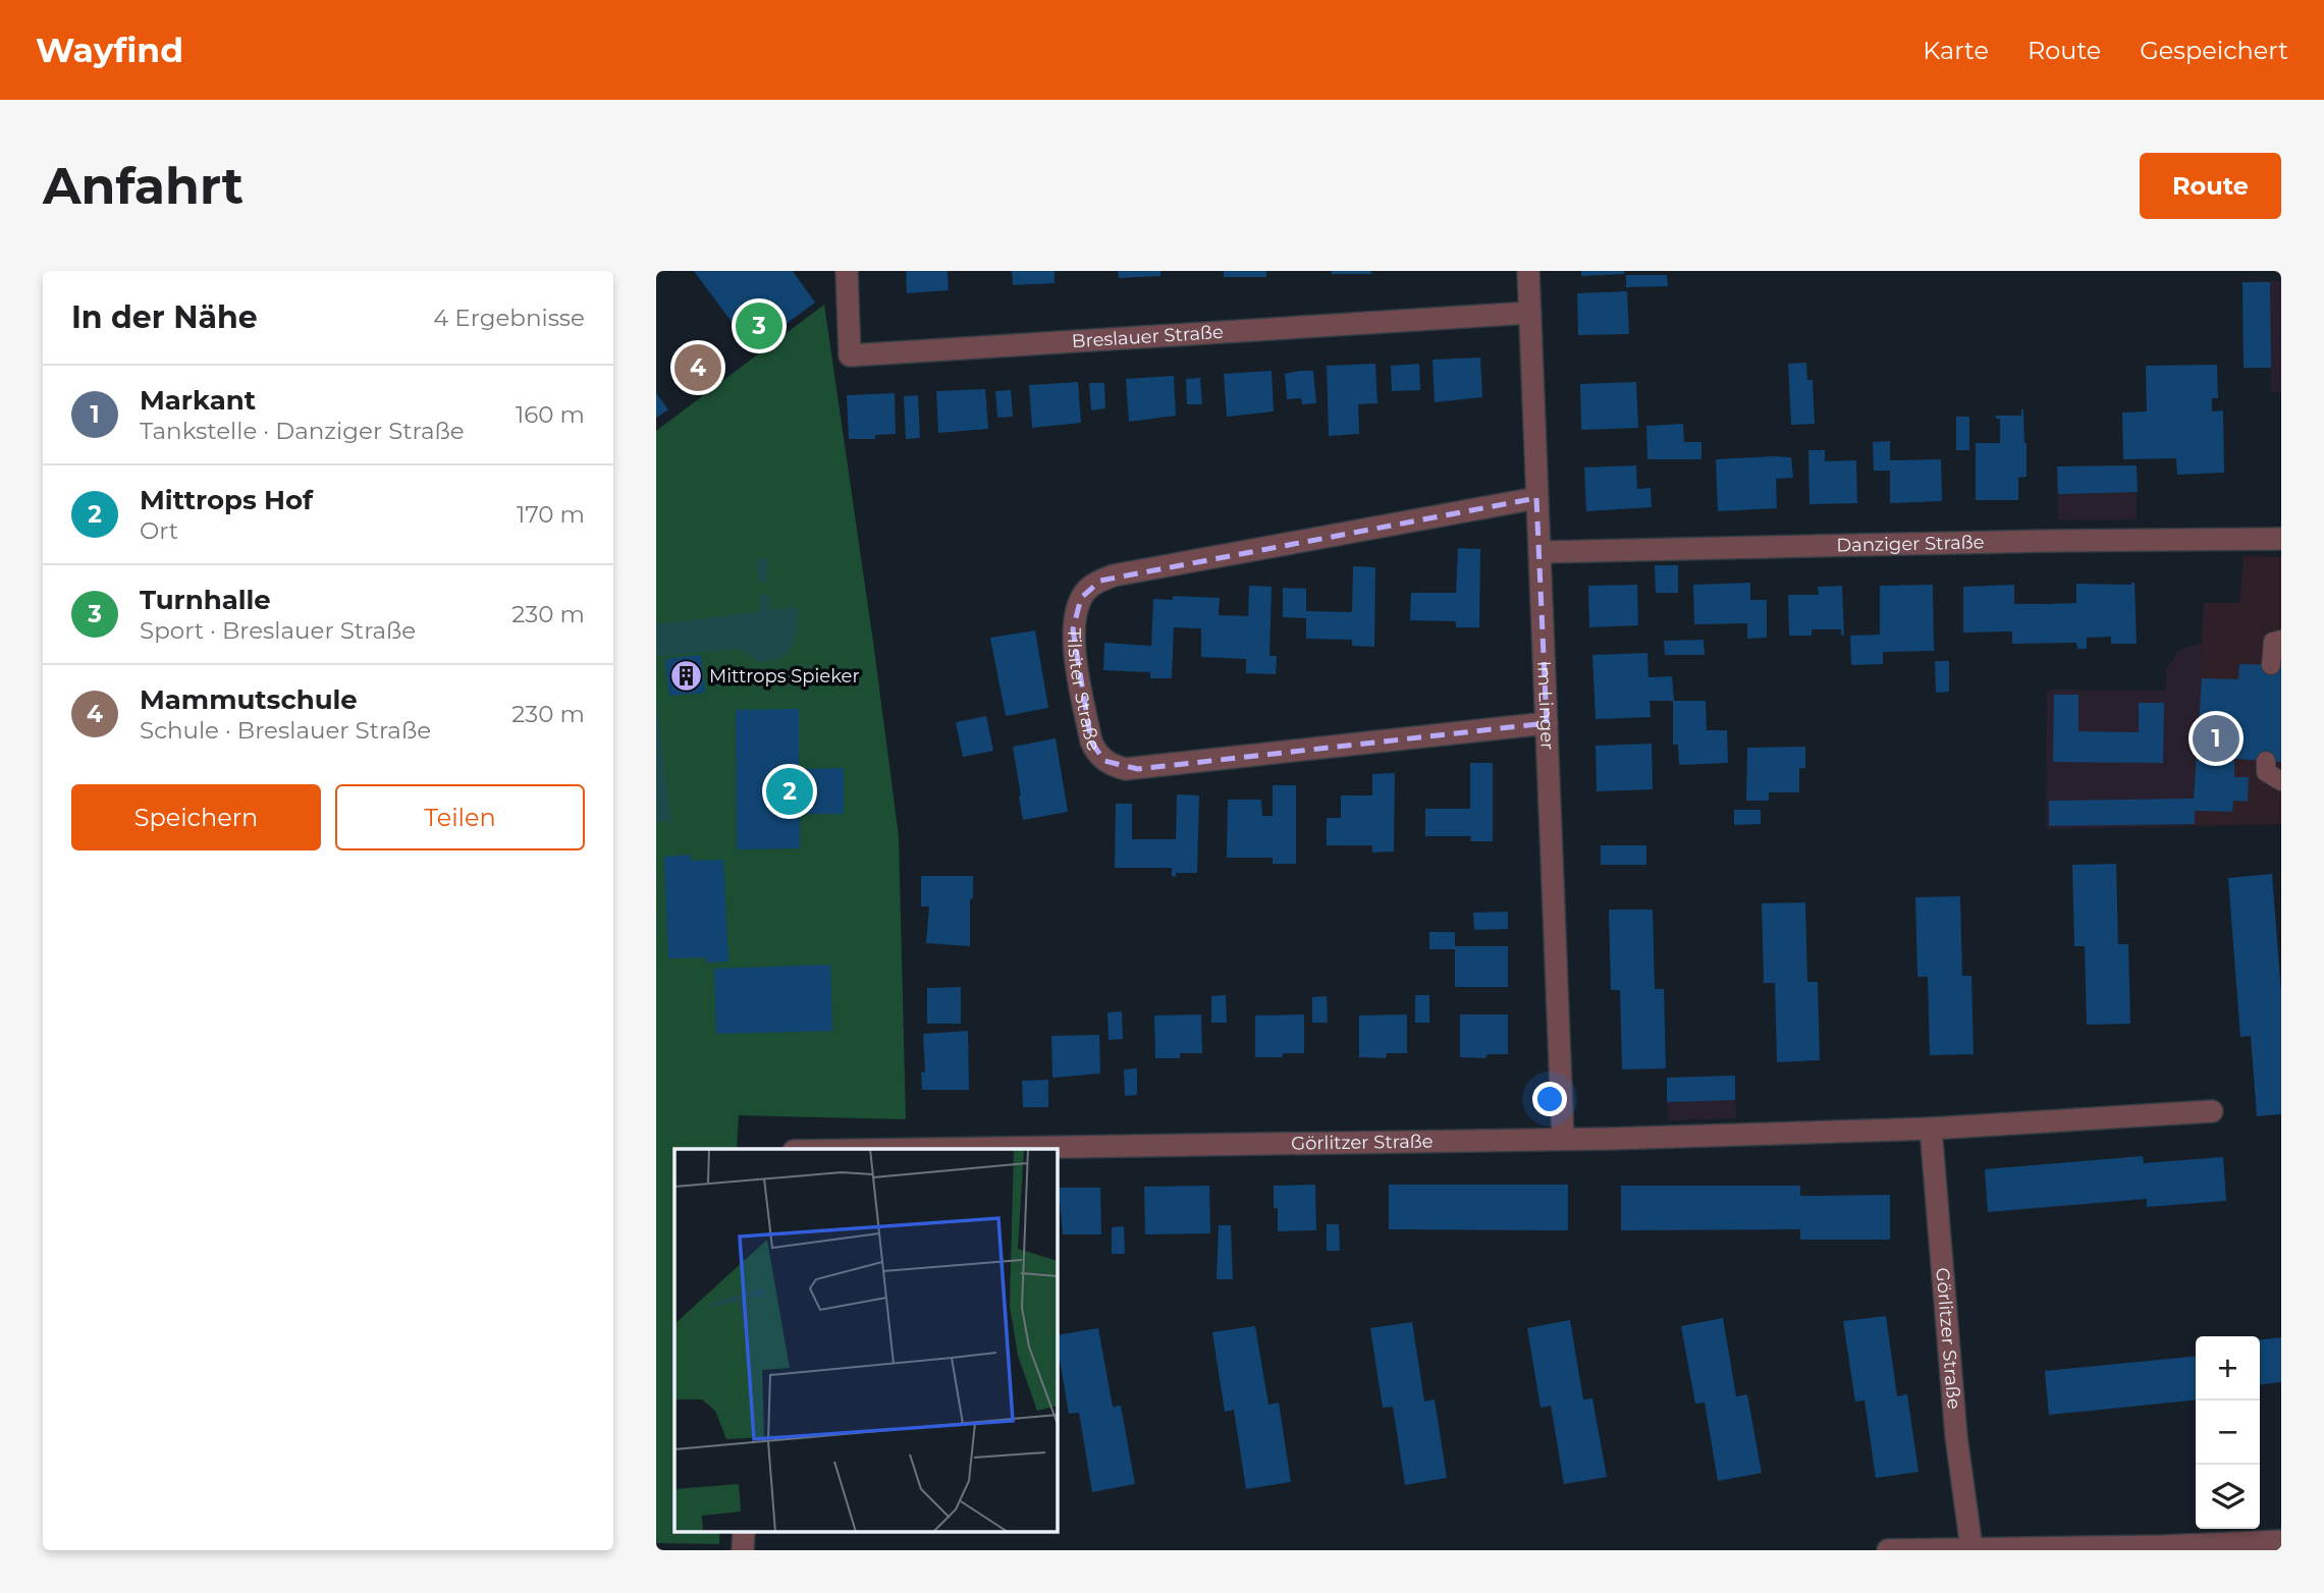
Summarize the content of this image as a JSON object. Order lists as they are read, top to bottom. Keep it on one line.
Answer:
{"streets":{"street":["Breslauer Straße","Danziger Straße","Tilsiter Straße","Im Linger","Görlitzer Straße"]},"crossings":[["Breslauer Straße","Im Linger"],["Danziger Straße","Im Linger"],["Tilsiter Straße","Im Linger"],["Im Linger","Görlitzer Straße"]],"places":{"building":["Mittrops Spieker"]},"page":{"header":"Wayfind","nav":["Karte","Route","Gespeichert"],"buttons":["Route",["Speichern","Teilen"]],"title":"Anfahrt","heading":["In der Nähe","4 Ergebnisse"],"pins":["3","4","1","2"],"list":[{"mark":"1","name":"Markant","note":"Tankstelle · Danziger Straße","value":"160 m"},{"mark":"2","name":"Mittrops Hof","note":"Ort","value":"170 m"},{"mark":"3","name":"Turnhalle","note":"Sport · Breslauer Straße","value":"230 m"},{"mark":"4","name":"Mammutschule","note":"Schule · Breslauer Straße","value":"230 m"}],"map_buttons":["+","−"]}}
